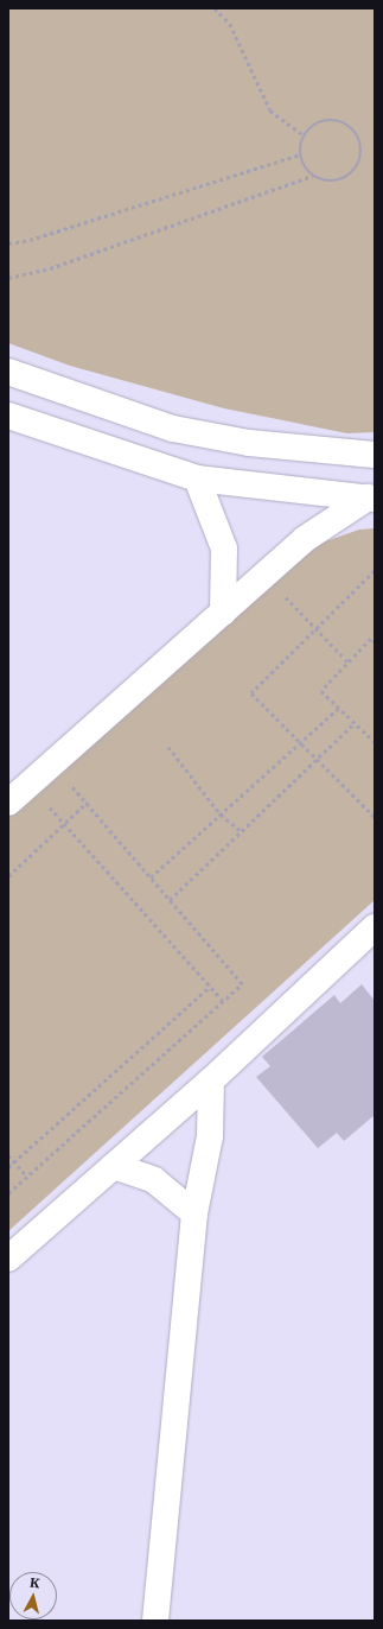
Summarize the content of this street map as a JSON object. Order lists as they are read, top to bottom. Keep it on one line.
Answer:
{"north":"top"}
